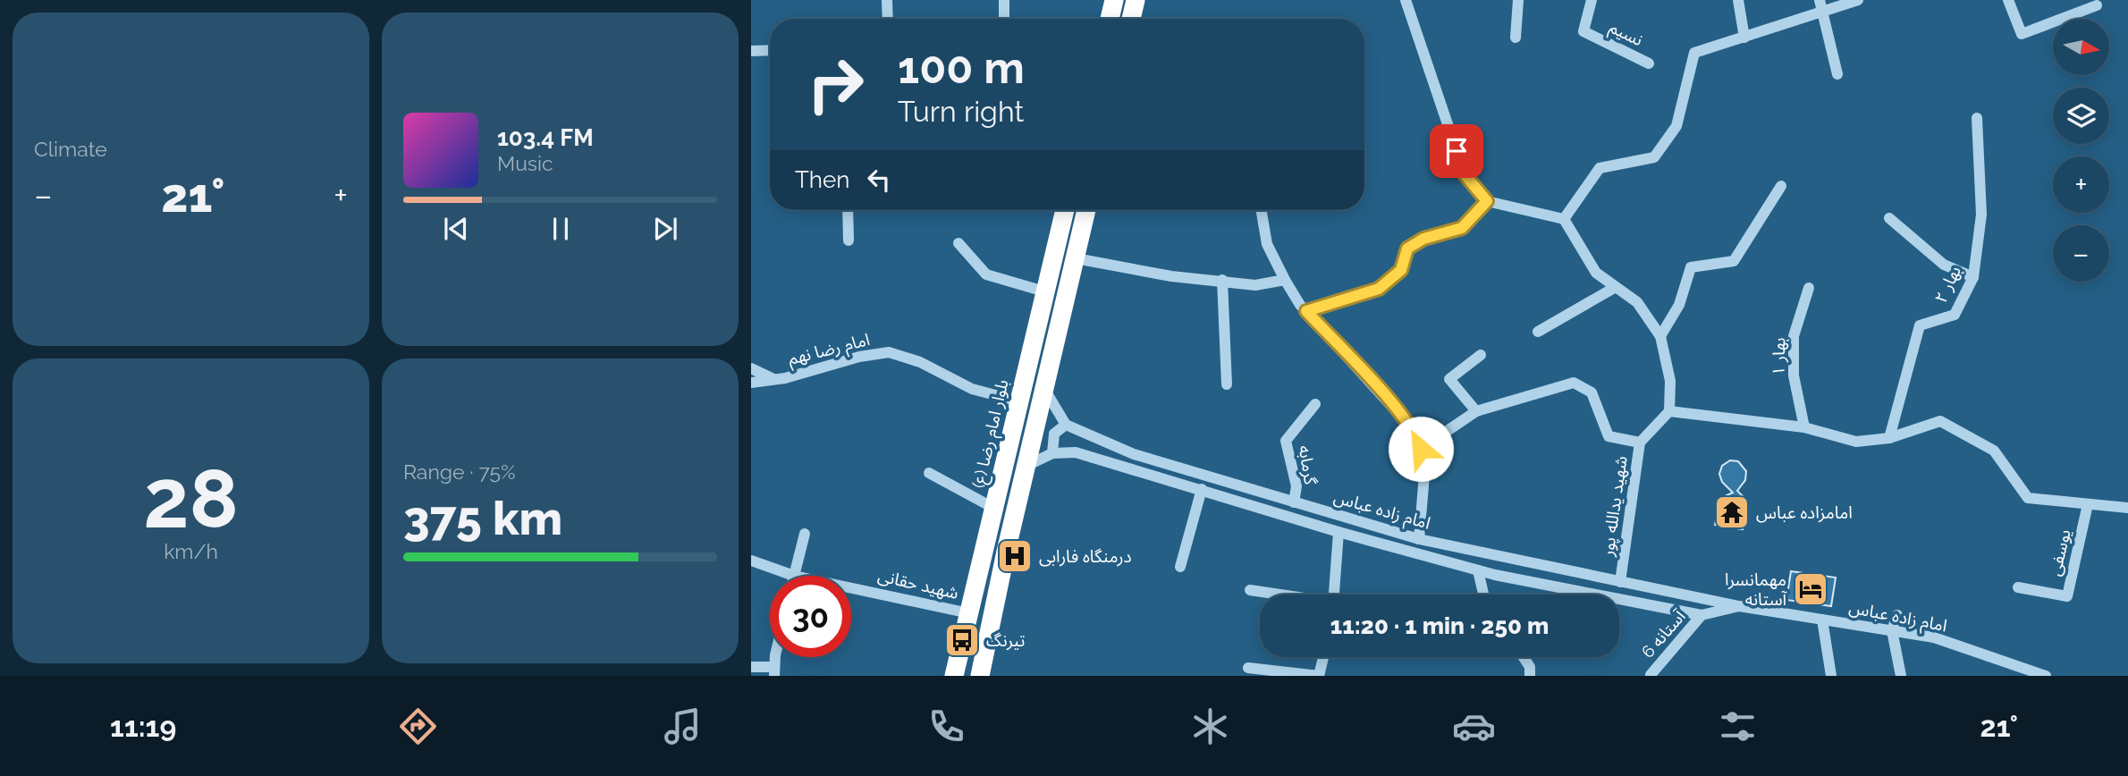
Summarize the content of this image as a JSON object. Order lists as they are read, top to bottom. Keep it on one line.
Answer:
{"streets":{"highway":["بلوار امام رضا (ع)"],"street":["نسیم","بهار ۲","امام رضا نهم","بهار ۱","گرمابه","شهید یدالله پور","امام زاده عباس","یوسفی","شهید حقانی","آستانه 6"]},"crossings":[["امام رضا نهم","بلوار امام رضا (ع)"],["بلوار امام رضا (ع)","شهید حقانی"],["گرمابه","امام زاده عباس"],["شهید یدالله پور","امام زاده عباس"],["امام زاده عباس","آستانه 6"]],"places":{"temple":["امامزاده عباس"],"hospital":["درمنگاه فارابی"],"hotel":["مهمانسرا آستانه"],"bus stop":["تیرنگ"]},"north":"right","page":{"tile":["Climate",["28","km/h"],["Range · 75%","375 km"]],"map_buttons":["+","−"],"turn":["100 m","Turn right"],"song":["103.4 FM","Music"],"then":"Then","heat":["−","21°","+"],"limit":"30","trip":"11:20 · 1 min · 250 m","tabs":["11:19","21°"]}}
